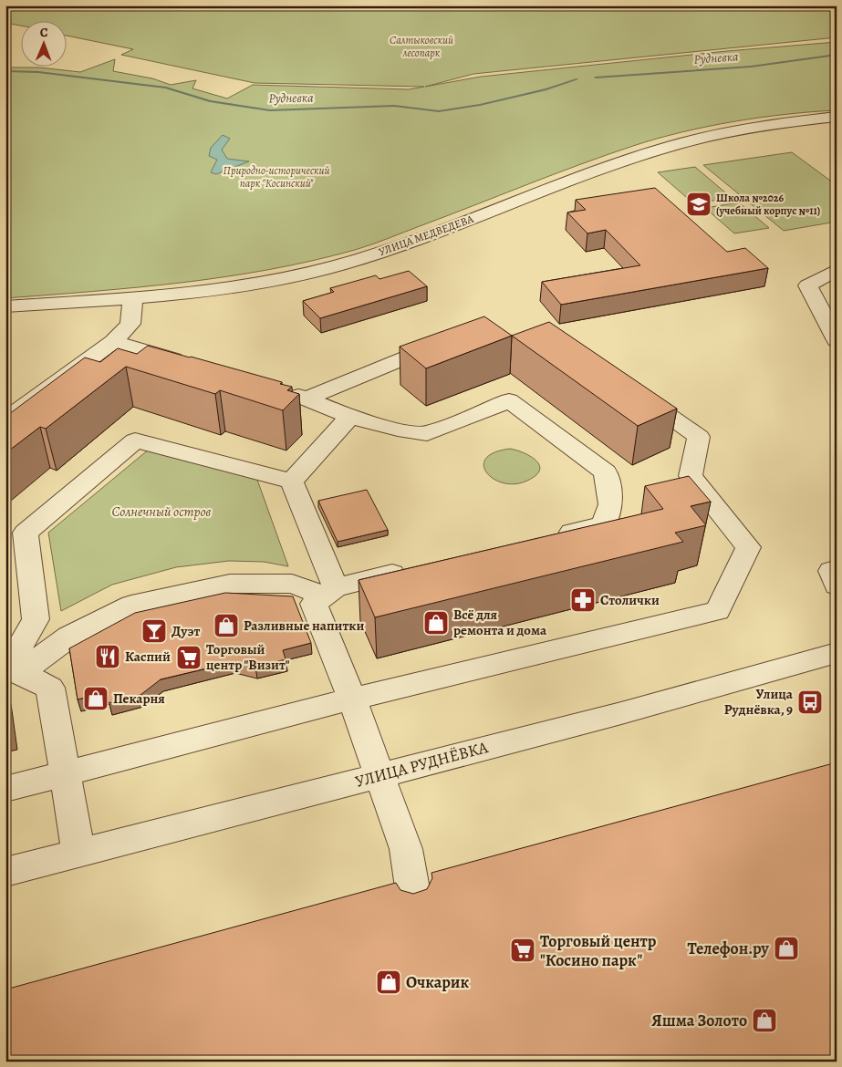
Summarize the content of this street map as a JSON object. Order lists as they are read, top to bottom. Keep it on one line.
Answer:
{"streets":{"street":["УЛИЦА МЕДВЕДЕВА","УЛИЦА РУДНЁВКА"]},"water":["Рудневка"],"parks":["Салтыковский лесопарк","Природно-исторический парк \"Косинский\"","Солнечный остров"],"places":{"school or university":["Школа №2026 (учебный корпус №11)"],"pharmacy":["Столички"],"shop":["Всё для ремонта и дома","Разливные напитки","Пекарня","Телефон.ру","Очкарик","Яшма Золото"],"bar":["Дуэт"],"restaurant":["Каспий"],"supermarket":["Торговый центр \"Визит\"","Торговый центр \"Косино парк\""],"bus stop":["Улица Руднёвка, 9"]},"north":"top"}
